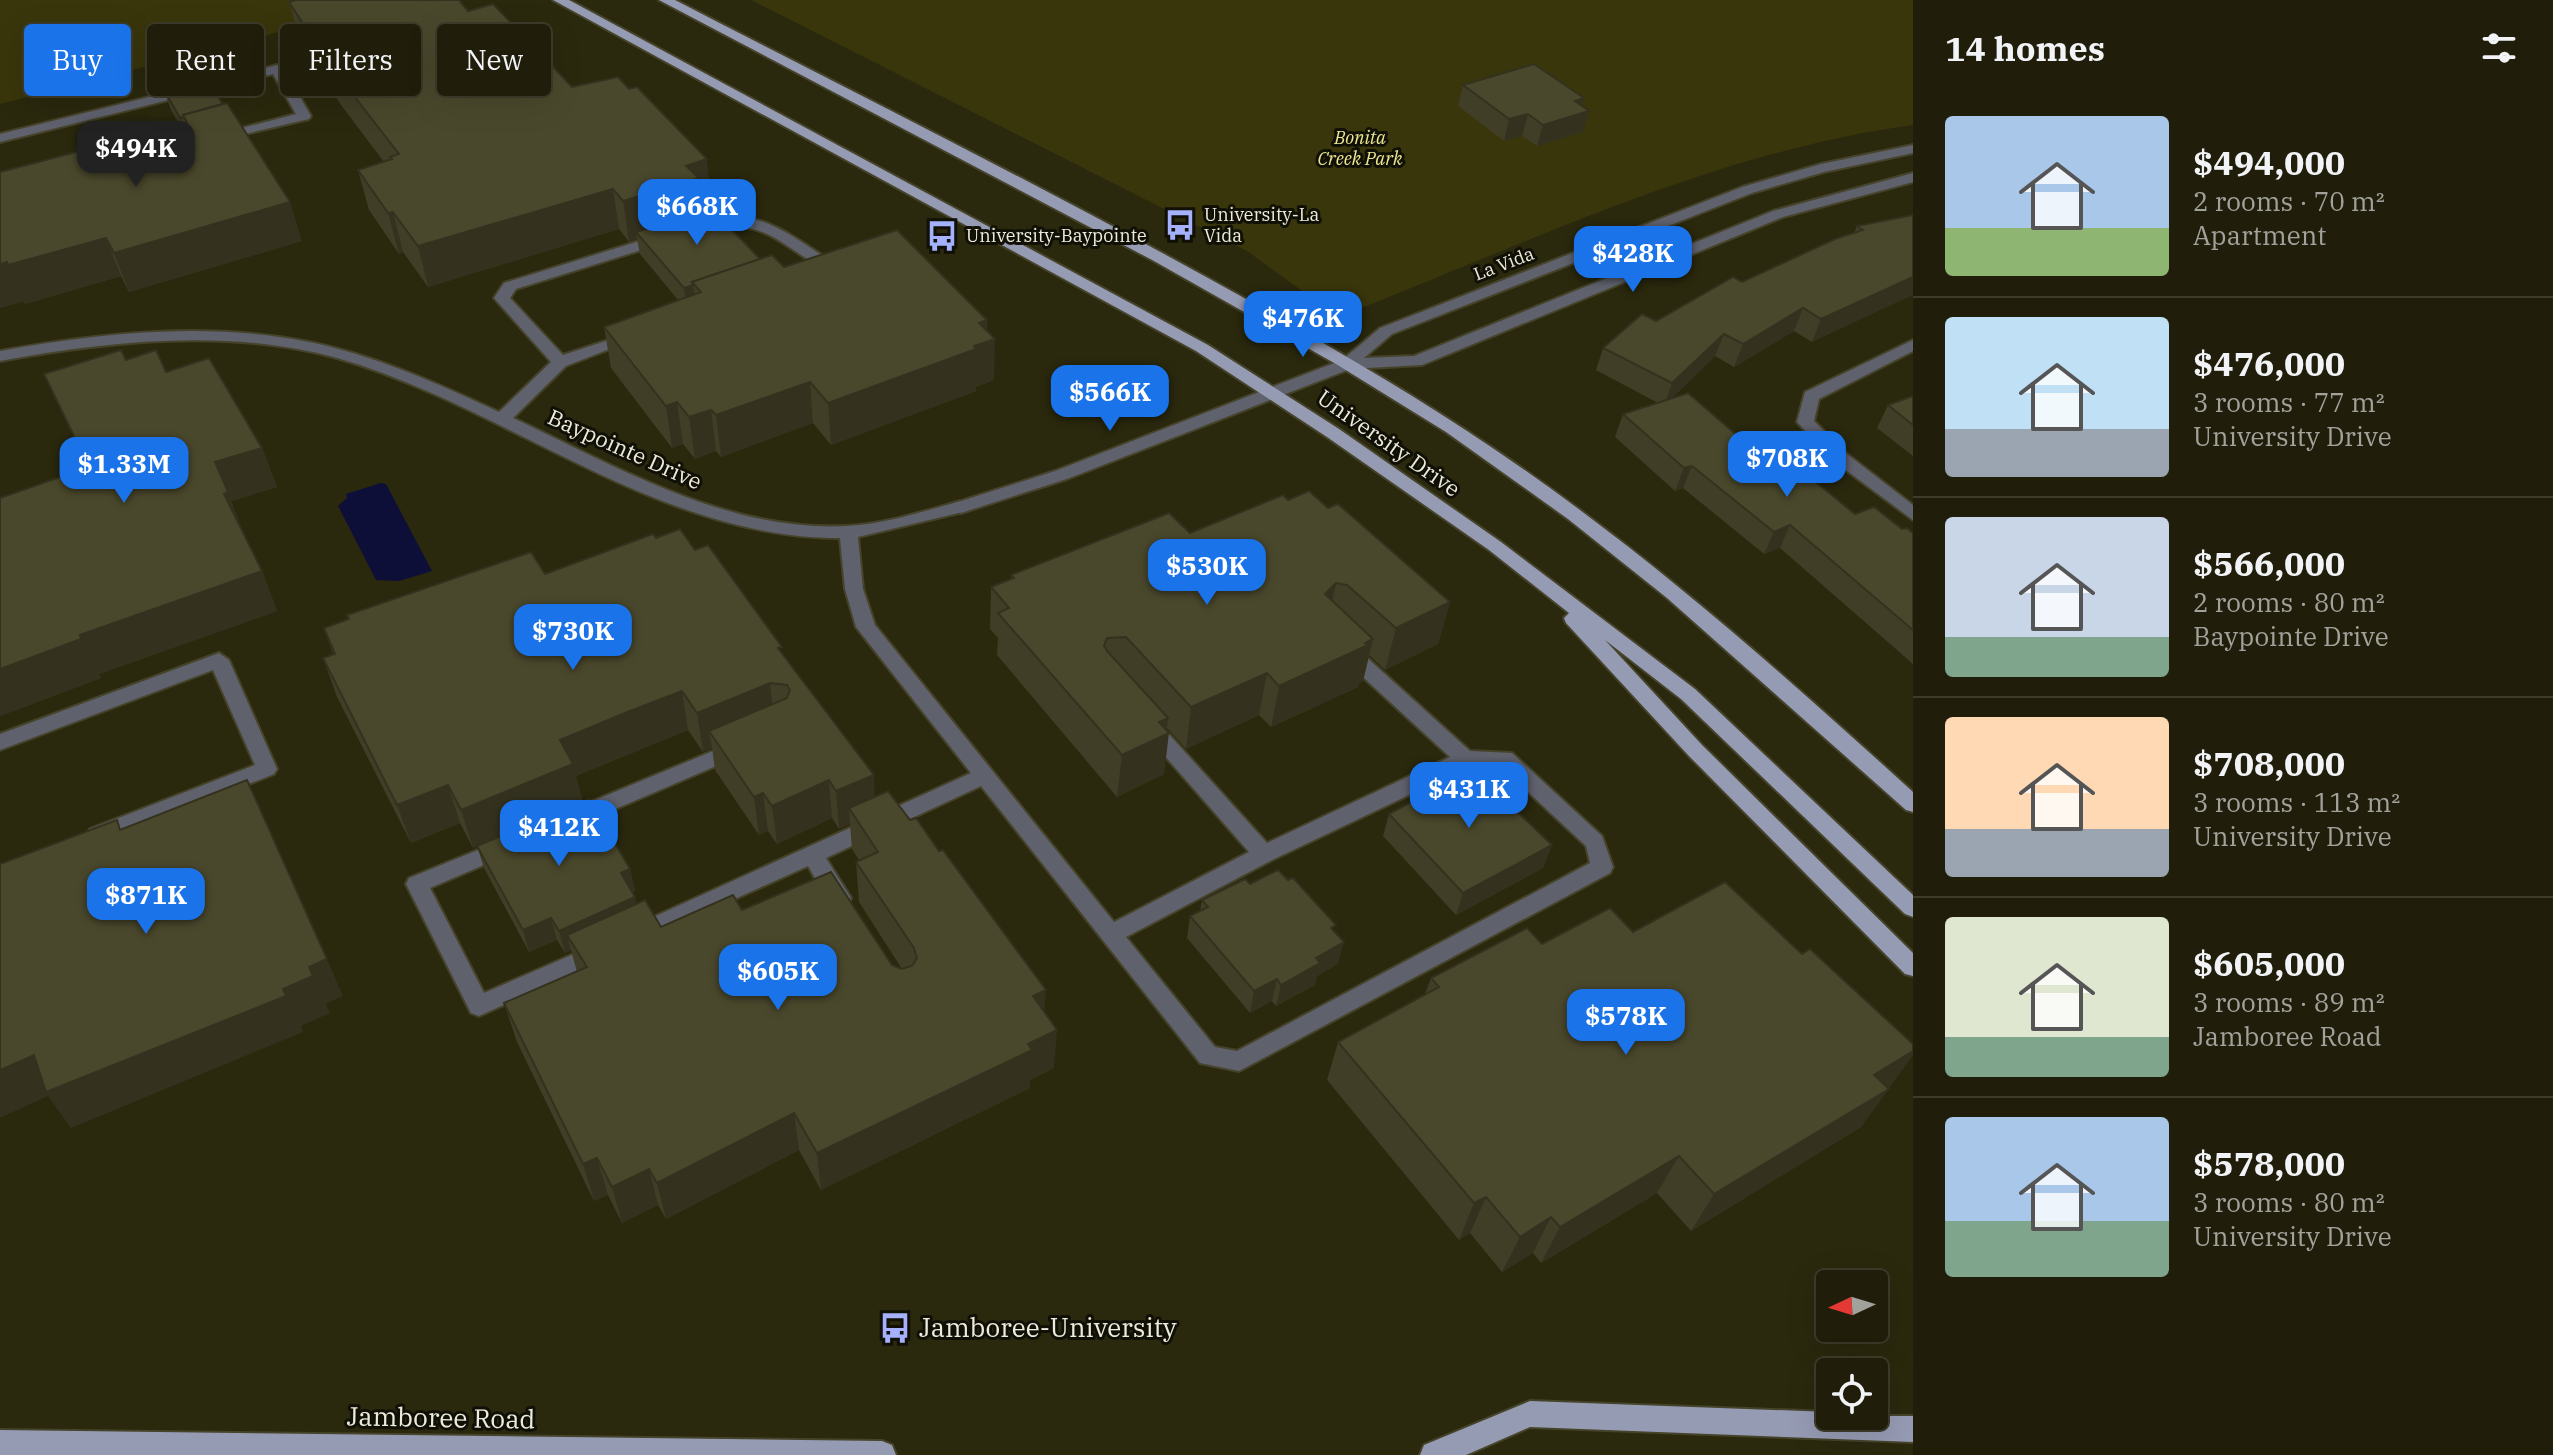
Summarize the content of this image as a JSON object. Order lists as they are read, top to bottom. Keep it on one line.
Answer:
{"streets":{"main road":["University Drive","Jamboree Road"],"street":["La Vida","Baypointe Drive"]},"crossings":[["La Vida","University Drive"],["La Vida","Baypointe Drive"],["University Drive","Baypointe Drive"]],"parks":["Bonita Creek Park"],"places":{"bus stop":["University-La Vida","University-Baypointe","Jamboree-University"]},"north":"left","page":{"heading":"14 homes","chip":["Buy","Rent","Filters","New"],"list":[{"name":"$494,000","note":"2 rooms · 70 m² · Apartment"},{"name":"$476,000","note":"3 rooms · 77 m² · University Drive"},{"name":"$566,000","note":"2 rooms · 80 m² · Baypointe Drive"},{"name":"$708,000","note":"3 rooms · 113 m² · University Drive"},{"name":"$605,000","note":"3 rooms · 89 m² · Jamboree Road"},{"name":"$578,000","note":"3 rooms · 80 m² · University Drive"}],"price":["$494K","$668K","$428K","$476K","$566K","$708K","$1.33M","$530K","$730K","$431K","$412K","$871K","$605K","$578K"]}}
